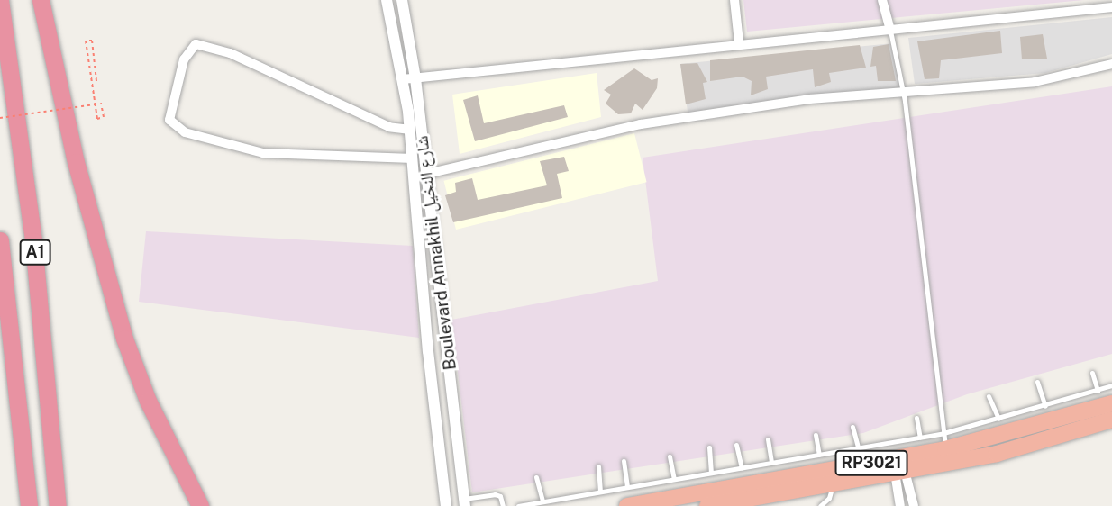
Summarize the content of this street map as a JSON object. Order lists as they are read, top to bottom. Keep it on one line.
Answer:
{"streets":{"highway":["A1","RP3021"],"street":["Boulevard Annakhil شارع النخيل"]}}
